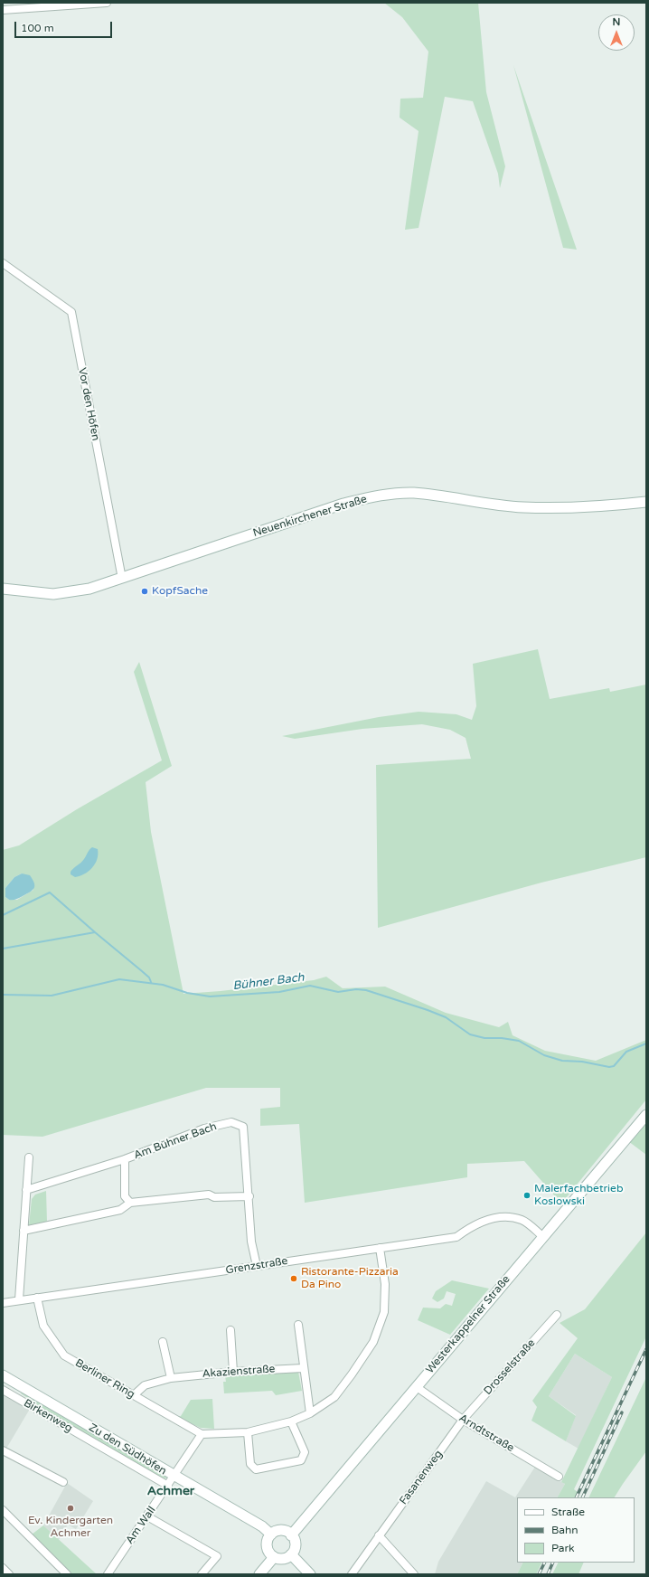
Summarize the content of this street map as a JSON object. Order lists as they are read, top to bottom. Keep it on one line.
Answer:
{"streets":{"street":["Vor den Höfen","Neuenkirchener Straße","Am Bühner Bach","Grenzstraße","Westerkappelner Straße","Drosselstraße","Akazienstraße","Berliner Ring","Birkenweg","Arndtstraße","Zu den Südhöfen","Fasanenweg","Am Wall"]},"crossings":[["Vor den Höfen","Neuenkirchener Straße"],["Am Bühner Bach","Grenzstraße"],["Grenzstraße","Westerkappelner Straße"],["Grenzstraße","Berliner Ring"],["Westerkappelner Straße","Arndtstraße"],["Westerkappelner Straße","Zu den Südhöfen"],["Drosselstraße","Arndtstraße"],["Drosselstraße","Fasanenweg"],["Akazienstraße","Berliner Ring"],["Birkenweg","Am Wall"],["Arndtstraße","Fasanenweg"],["Zu den Südhöfen","Am Wall"]],"districts":["Achmer"],"water":["Bühner Bach"],"places":["KopfSache","Malerfachbetrieb Koslowski","Ristorante-Pizzaria Da Pino","Ev. Kindergarten Achmer"],"legend":["Straße","Bahn","Park"],"scale_bar":"100 m","north":"top"}
